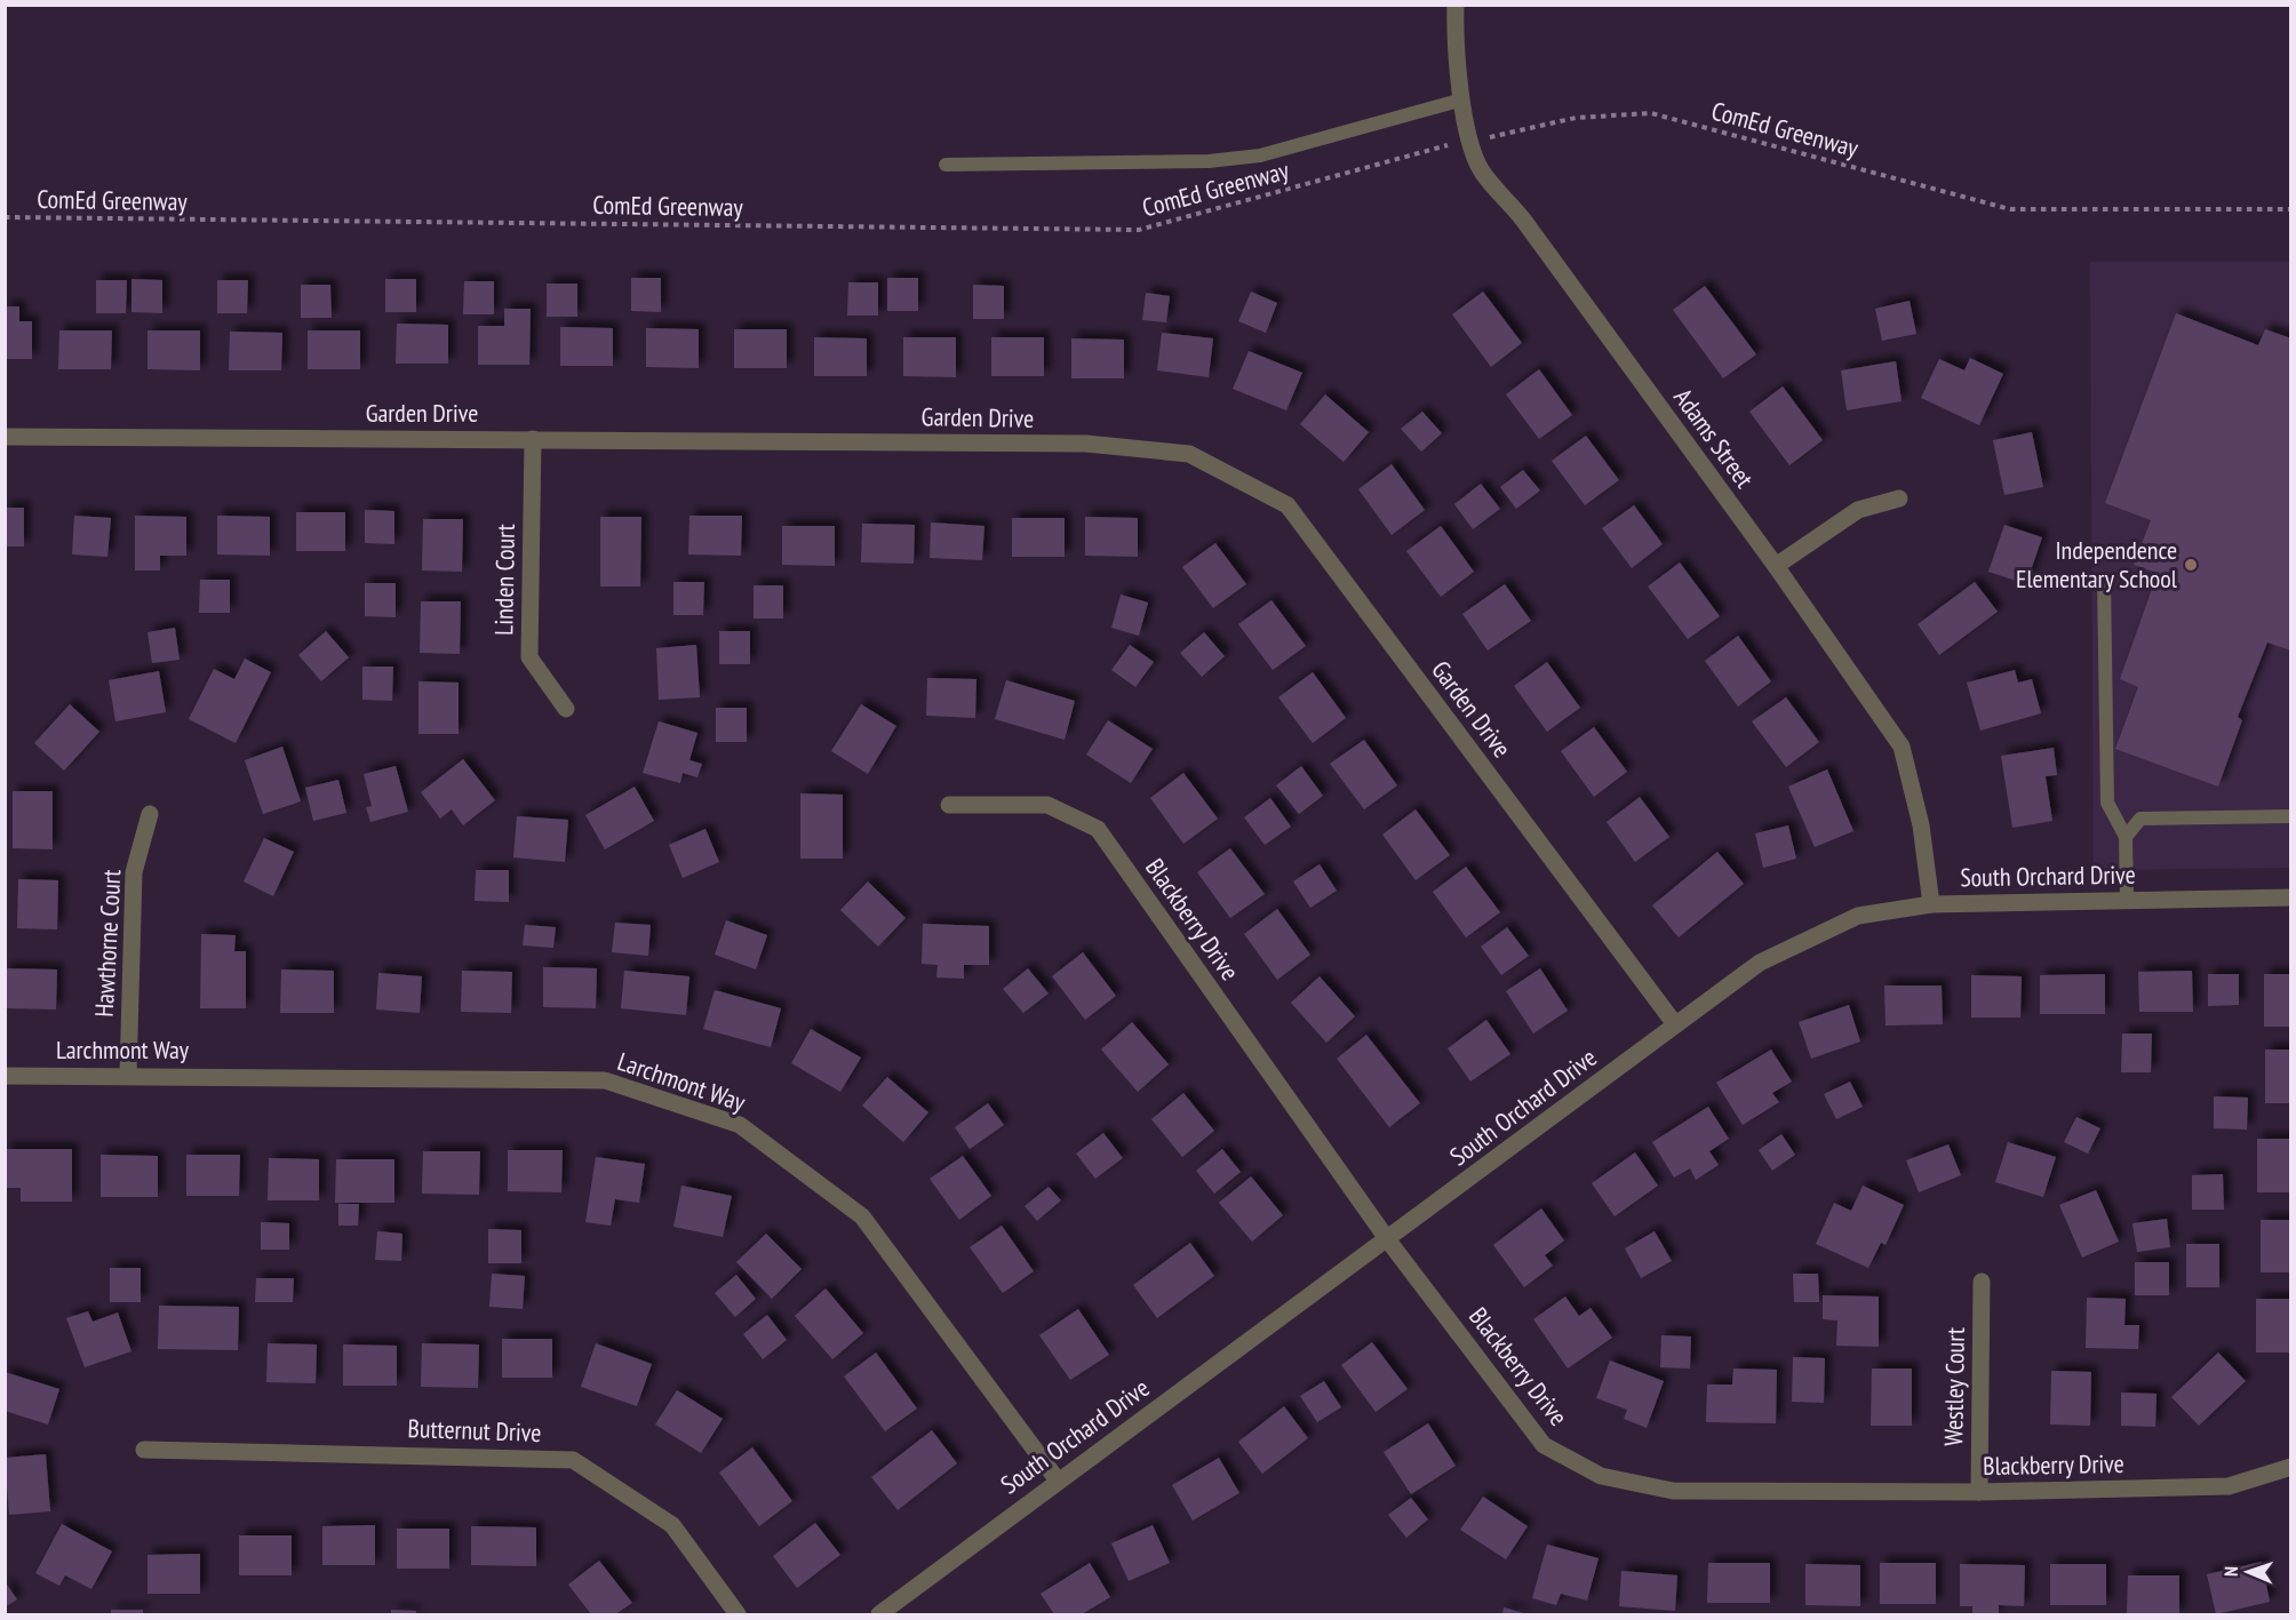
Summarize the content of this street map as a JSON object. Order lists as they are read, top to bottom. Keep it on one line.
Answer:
{"streets":{"street":["Garden Drive","Adams Street","Linden Court","South Orchard Drive","Blackberry Drive","Hawthorne Court","Larchmont Way","Westley Court","Butternut Drive"],"path":["ComEd Greenway"]},"crossings":[["ComEd Greenway","Adams Street"],["Garden Drive","Linden Court"],["Garden Drive","South Orchard Drive"],["Adams Street","South Orchard Drive"],["South Orchard Drive","Blackberry Drive"],["South Orchard Drive","Larchmont Way"],["Blackberry Drive","Westley Court"],["Hawthorne Court","Larchmont Way"]],"places":["Independence Elementary School"],"north":"left"}
